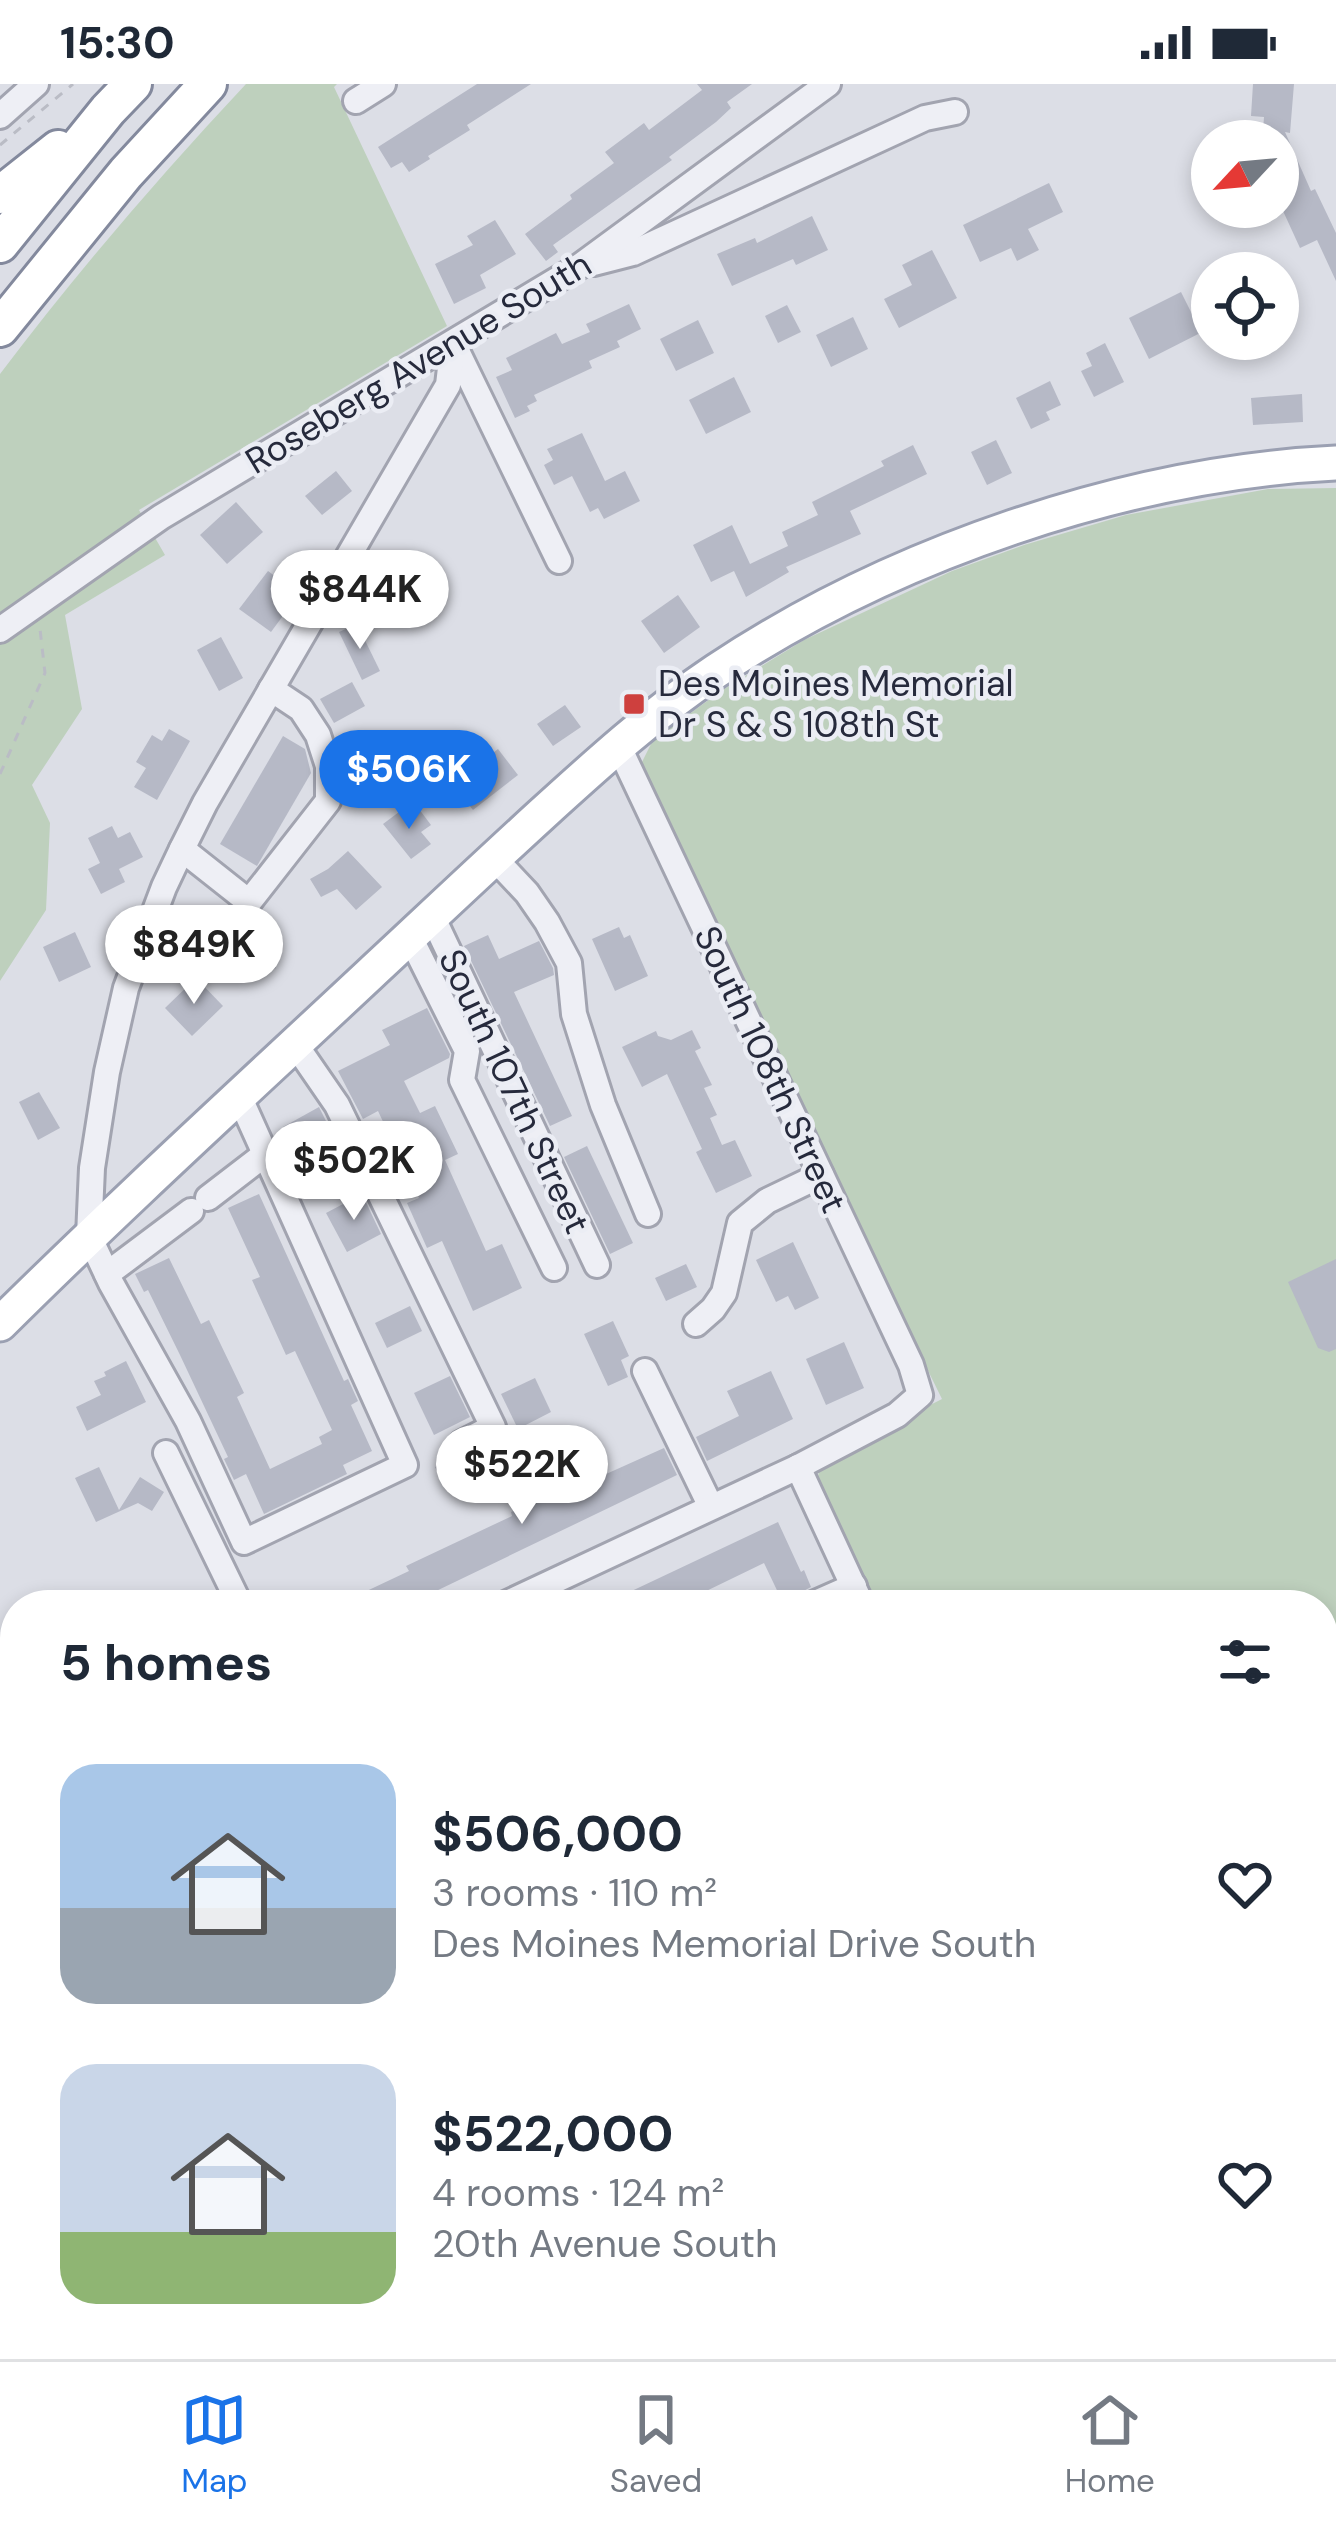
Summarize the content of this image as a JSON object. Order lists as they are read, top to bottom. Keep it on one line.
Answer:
{"streets":{"street":["Roseberg Avenue South","South 108th Street","South 107th Street"]},"places":{"transit":["Des Moines Memorial Dr S & S 108th St"]},"north":"bottom left","page":{"status":"15:30","price":["$844K","$506K","$849K","$502K","$522K"],"heading":"5 homes","list":[{"name":"$506,000","note":"3 rooms · 110 m² · Des Moines Memorial Drive South"},{"name":"$522,000","note":"4 rooms · 124 m² · 20th Avenue South"}],"tabs":["Map","Saved","Home"]}}
